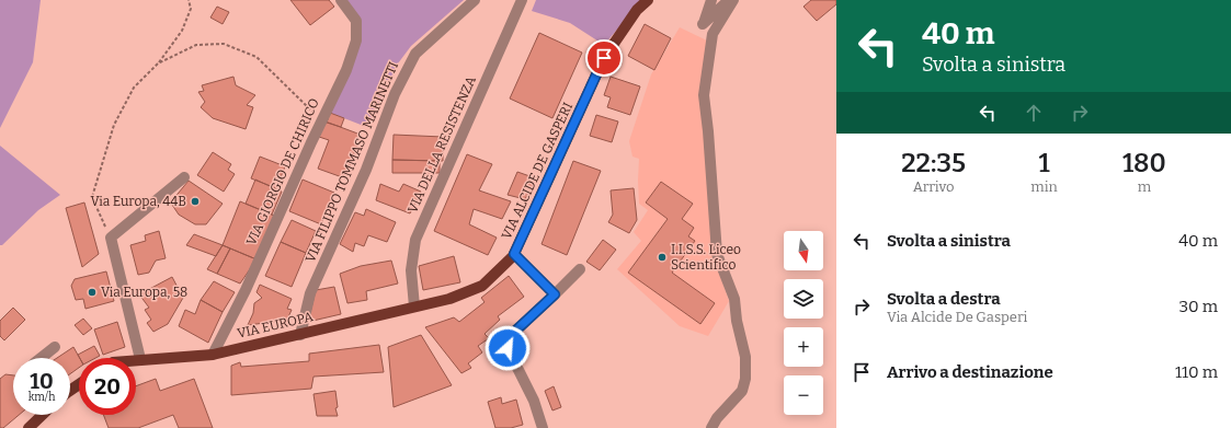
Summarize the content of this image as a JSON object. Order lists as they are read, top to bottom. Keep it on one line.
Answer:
{"streets":{"main road":["VIA ALCIDE DE GASPERI","VIA EUROPA"],"street":["VIA DELLA RESISTENZA","VIA FILIPPO TOMMASO MARINETTI","VIA GIORGIO DE CHIRICO"]},"crossings":[["VIA DELLA RESISTENZA","VIA ALCIDE DE GASPERI"],["VIA DELLA RESISTENZA","VIA EUROPA"],["VIA FILIPPO TOMMASO MARINETTI","VIA EUROPA"],["VIA ALCIDE DE GASPERI","VIA EUROPA"],["VIA GIORGIO DE CHIRICO","VIA EUROPA"]],"places":["Via Europa, 44B","I.I.S.S. Liceo Scientifico","Via Europa, 58"],"north":"bottom","page":{"turn":["40 m","Svolta a sinistra"],"eta":["22:35","Arrivo","1","min","180","m"],"list":[{"name":"Svolta a sinistra","value":"40 m"},{"name":"Svolta a destra","note":"Via Alcide De Gasperi","value":"30 m"},{"name":"Arrivo a destinazione","value":"110 m"}],"map_buttons":["+","−"],"speed":"10 km/h","limit":"20"}}
